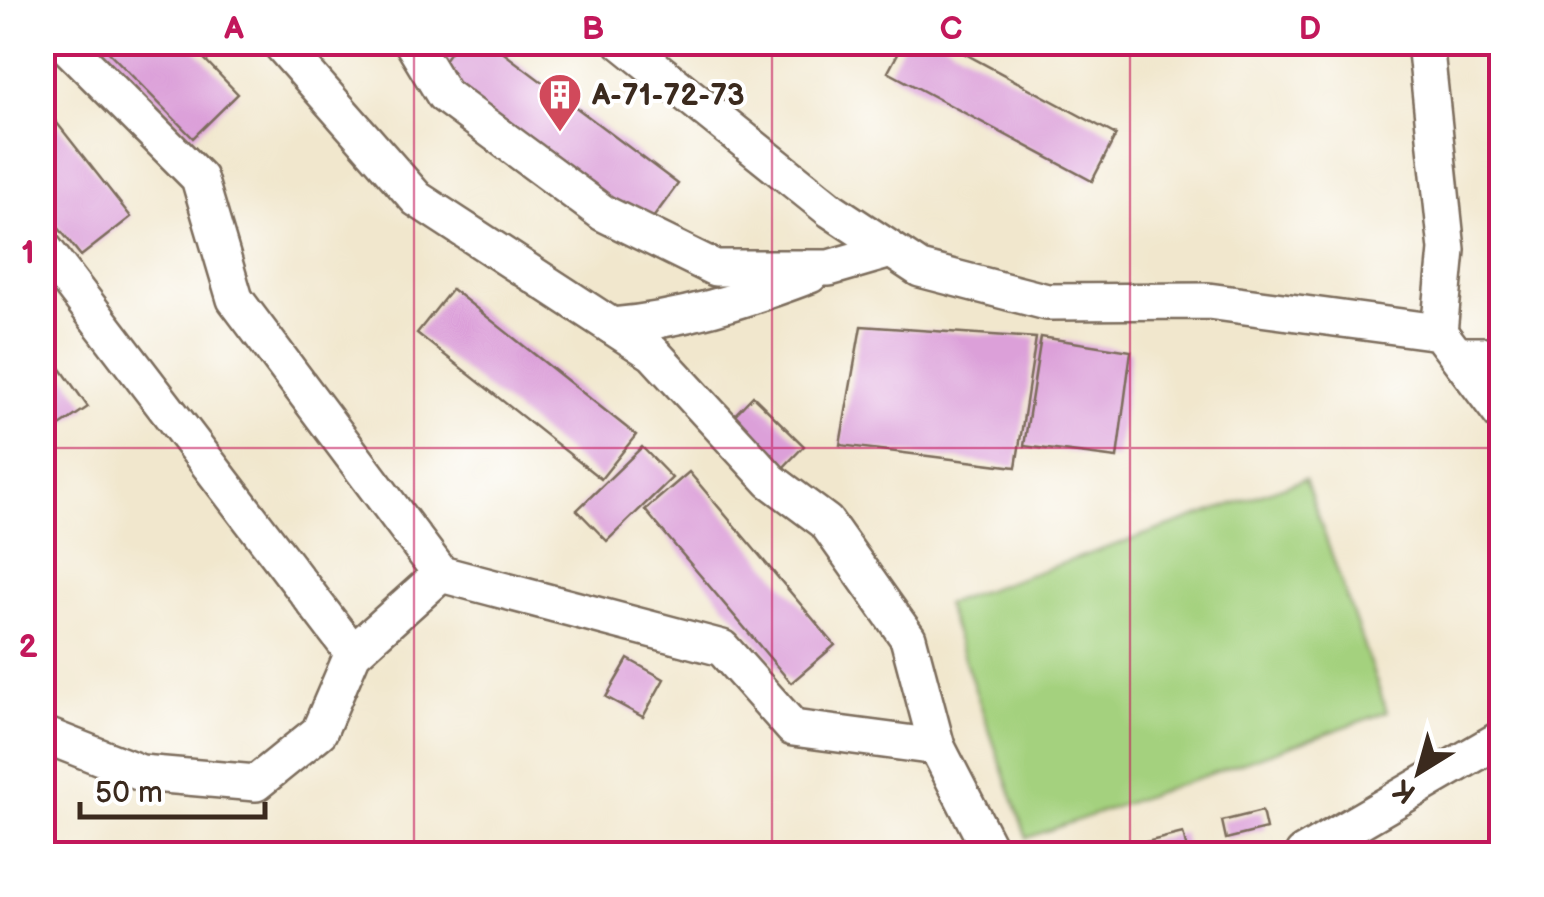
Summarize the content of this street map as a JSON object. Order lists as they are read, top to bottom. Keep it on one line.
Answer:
{"places":{"building":["A-71-72-73"]},"scale_bar":"50 m","north":"bottom left","grid":{"columns":["A","B","C","D"],"rows":["1","2"]}}
